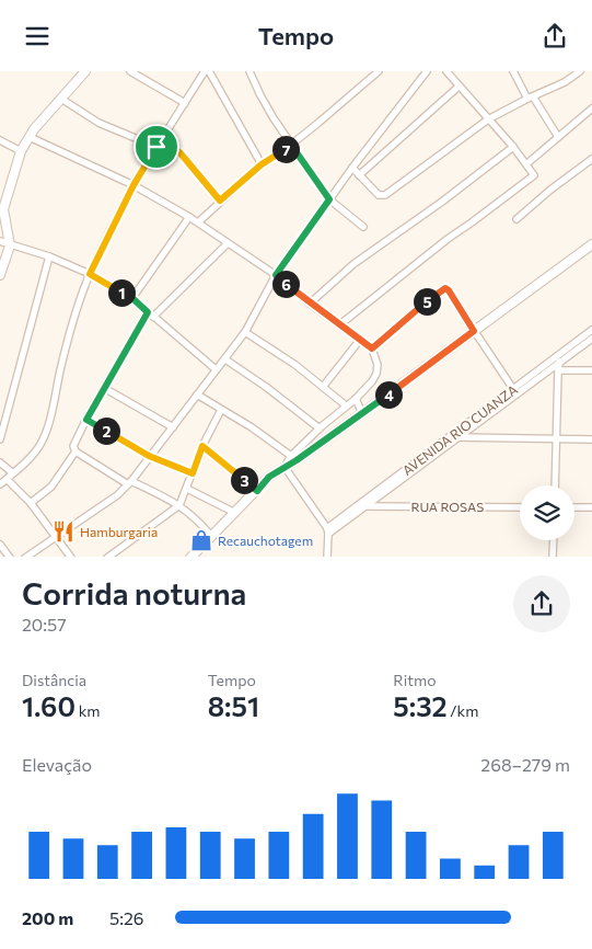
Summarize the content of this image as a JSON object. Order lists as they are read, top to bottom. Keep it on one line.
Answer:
{"streets":{"street":["AVENIDA RIO CUANZA","RUA ROSAS"]},"places":{"restaurant":["Hamburgaria"],"shop":["Recauchotagem"]},"page":{"header":"Tempo","pins":["7","6","1","5","4","2","3"],"heading":["Corrida noturna","20:57"],"stats":[["Distância","1.60 km"],["Tempo","8:51"],["Ritmo","5:32 /km"]],"chart":["Elevação","268–279 m"],"list":[{"name":"200 m","note":"5:26"}]}}
